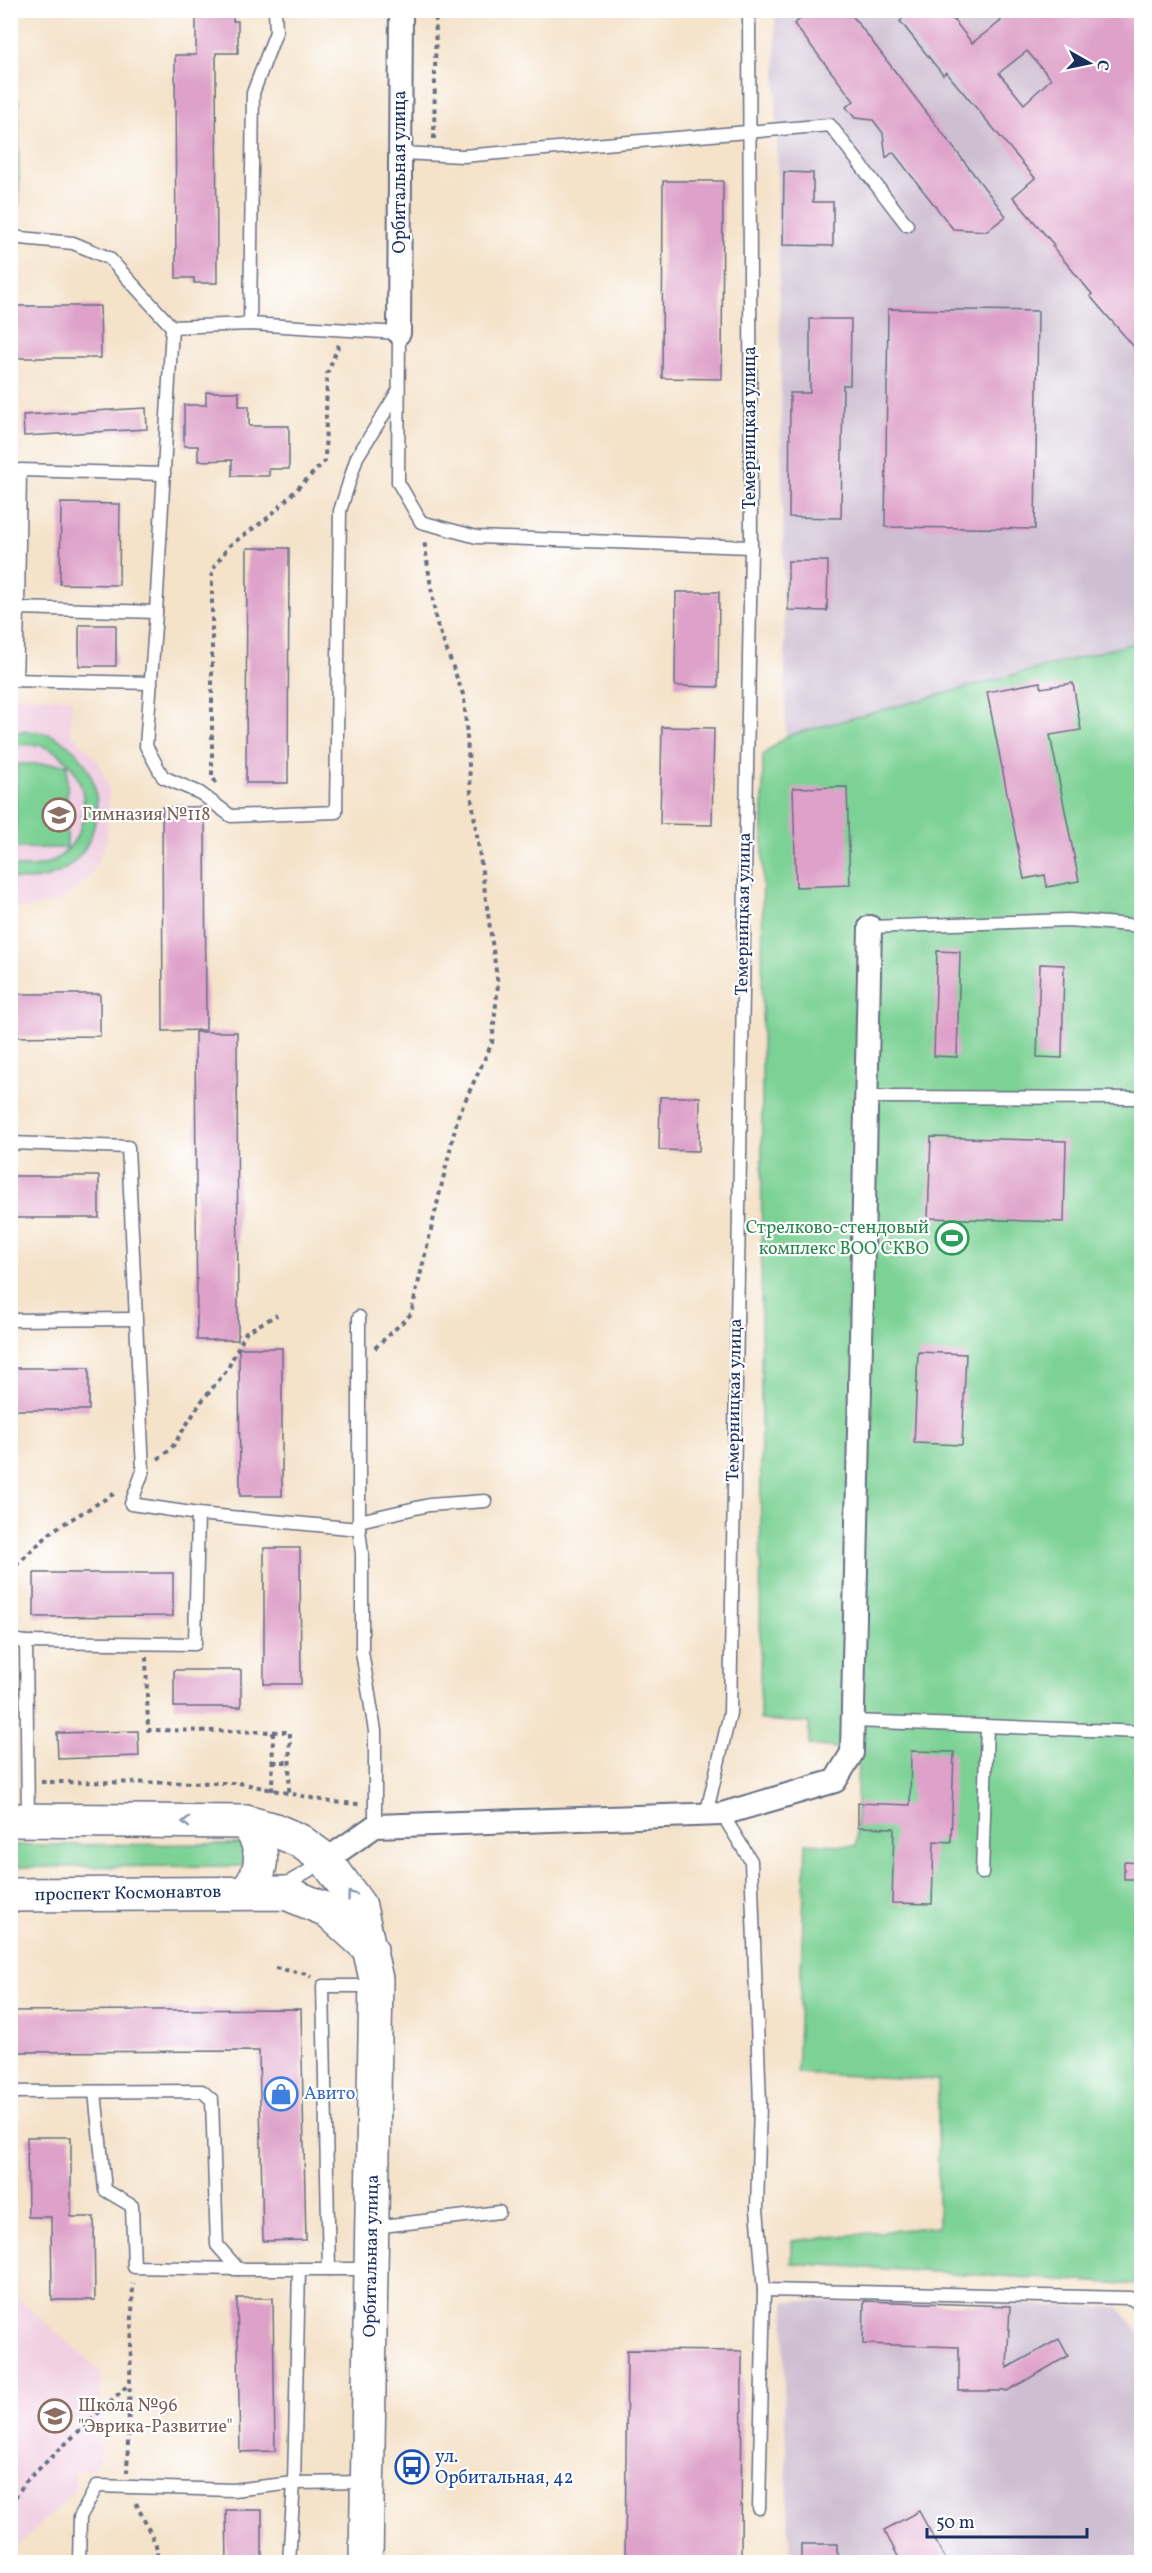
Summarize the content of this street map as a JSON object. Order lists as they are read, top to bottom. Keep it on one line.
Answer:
{"streets":{"main road":["Орбитальная улица","проспект Космонавтов"],"lane":["Темерницкая улица"]},"crossings":[["Орбитальная улица","проспект Космонавтов"]],"places":{"school or university":["Гимназия №118","Школа №96 \"Эврика-Развитие\""],"sports":["Стрелково-стендовый комплекс ВОО СКВО"],"shop":["Авито"],"bus stop":["ул. Орбитальная, 42"]},"scale_bar":"50 m","north":"right"}
